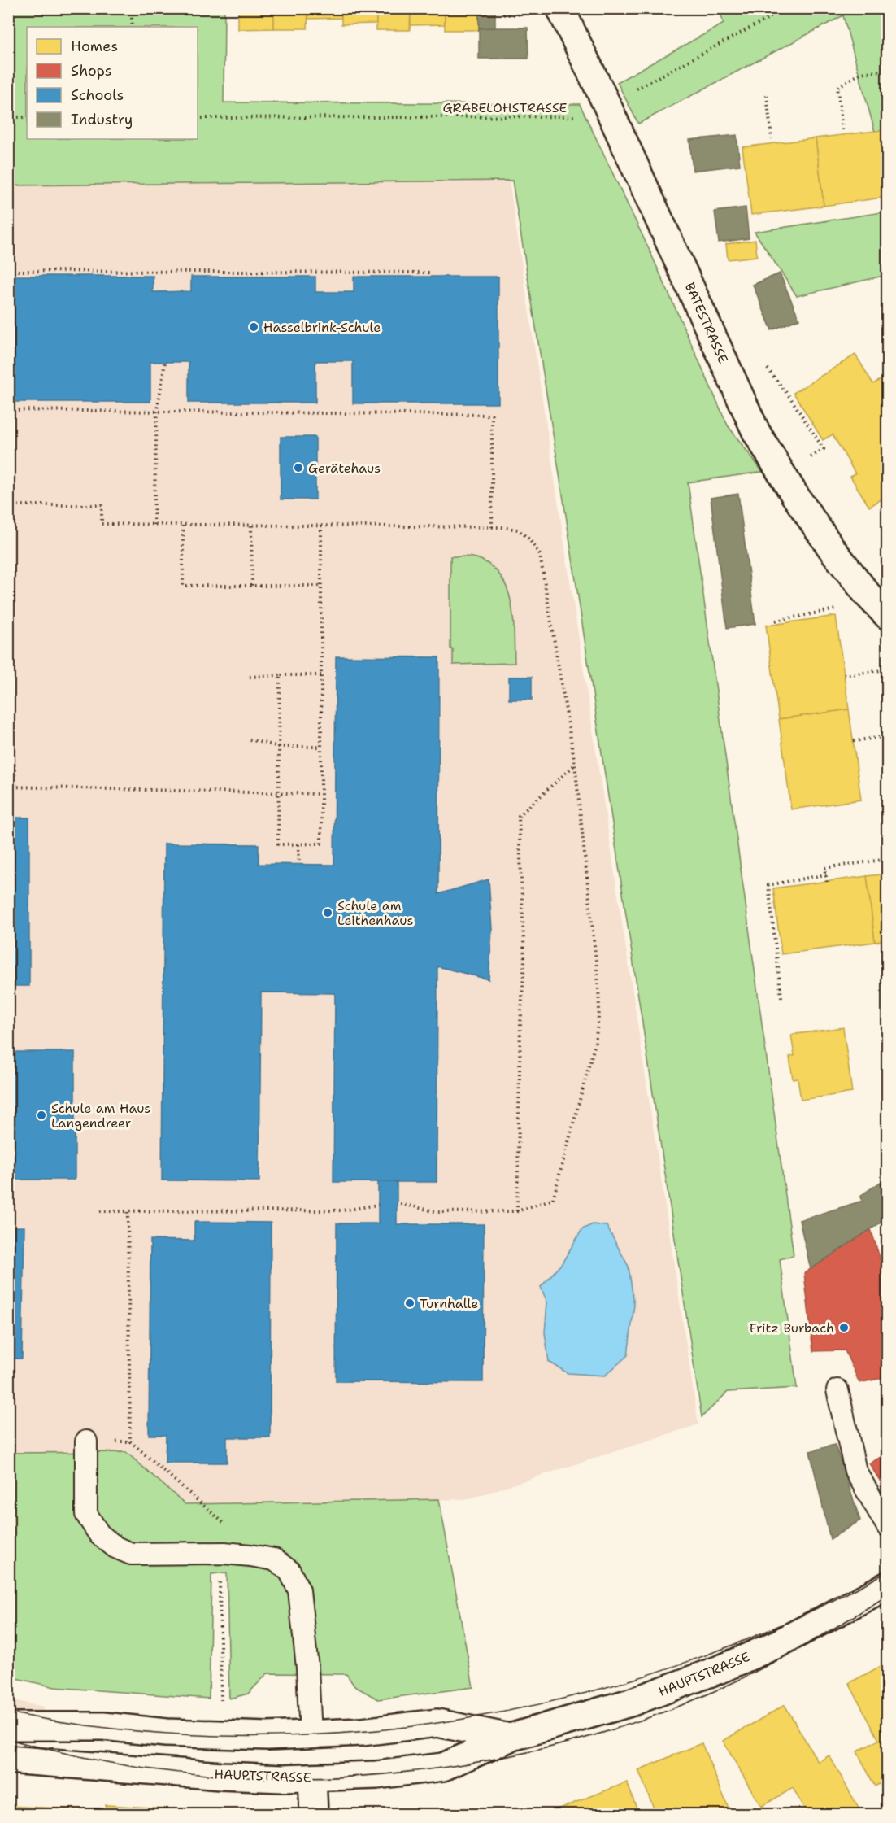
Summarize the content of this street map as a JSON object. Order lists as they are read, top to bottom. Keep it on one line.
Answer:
{"streets":{"main road":["BATESTRASSE","HAUPTSTRASSE"],"path":["GRABELOHSTRASSE"]},"crossings":[["GRABELOHSTRASSE","BATESTRASSE"]],"places":["Hasselbrink-Schule","Gerätehaus","Schule am Leithenhaus","Schule am Haus Langendreer","Turnhalle","Fritz Burbach"],"legend":["Homes","Shops","Schools","Industry"]}
